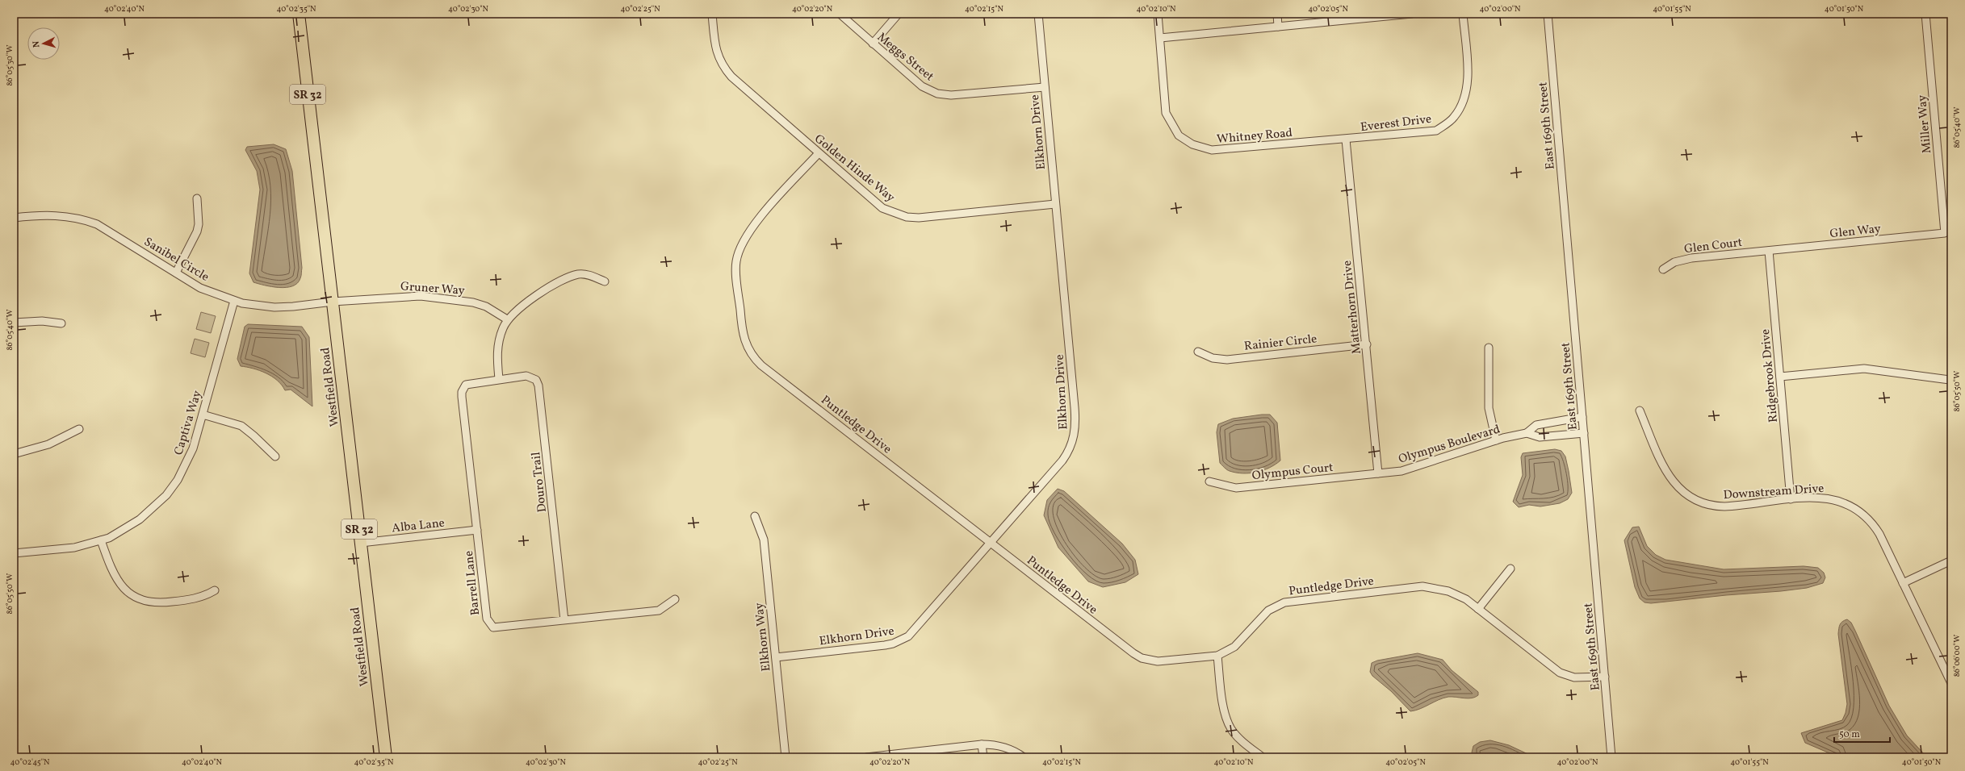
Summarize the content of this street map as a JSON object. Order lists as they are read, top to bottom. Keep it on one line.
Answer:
{"streets":{"main road":["SR 32","Westfield Road"],"street":["Meggs Street","Everest Drive","Miller Way","East 169th Street","Elkhorn Drive","Whitney Road","Golden Hinde Way","Glen Way","Glen Court","Sanibel Circle","Gruner Way","Matterhorn Drive","Rainier Circle","Ridgebrook Drive","Captiva Way","Puntledge Drive","Olympus Boulevard","Olympus Court","Douro Trail","Downstream Drive","Alba Lane","Barrell Lane","Elkhorn Way"]},"crossings":[["Meggs Street","Elkhorn Drive"],["Everest Drive","Whitney Road"],["Everest Drive","Matterhorn Drive"],["Miller Way","Glen Way"],["East 169th Street","Puntledge Drive"],["East 169th Street","Olympus Boulevard"],["Elkhorn Drive","Golden Hinde Way"],["Elkhorn Drive","Puntledge Drive"],["Elkhorn Drive","Elkhorn Way"],["Whitney Road","Matterhorn Drive"],["Golden Hinde Way","Puntledge Drive"],["Glen Way","Glen Court"],["Glen Way","Ridgebrook Drive"],["Glen Court","Ridgebrook Drive"],["Sanibel Circle","Gruner Way"],["Sanibel Circle","Westfield Road"],["Sanibel Circle","Captiva Way"],["Gruner Way","Westfield Road"],["Matterhorn Drive","Rainier Circle"],["Matterhorn Drive","Olympus Boulevard"],["Matterhorn Drive","Olympus Court"],["Ridgebrook Drive","Downstream Drive"],["Westfield Road","Alba Lane"],["Olympus Boulevard","Olympus Court"],["Douro Trail","Barrell Lane"],["Alba Lane","Barrell Lane"]],"scale_bar":"50 m","north":"left","coordinates":["40°02'40\"N","40°02'35\"N","40°02'30\"N","40°02'25\"N","40°02'20\"N","40°02'15\"N","40°02'10\"N","40°02'05\"N","40°02'00\"N","40°01'55\"N","40°01'50\"N","86°05'30\"W","86°05'40\"W","86°05'50\"W","86°06'00\"W","40°02'45\"N"]}
